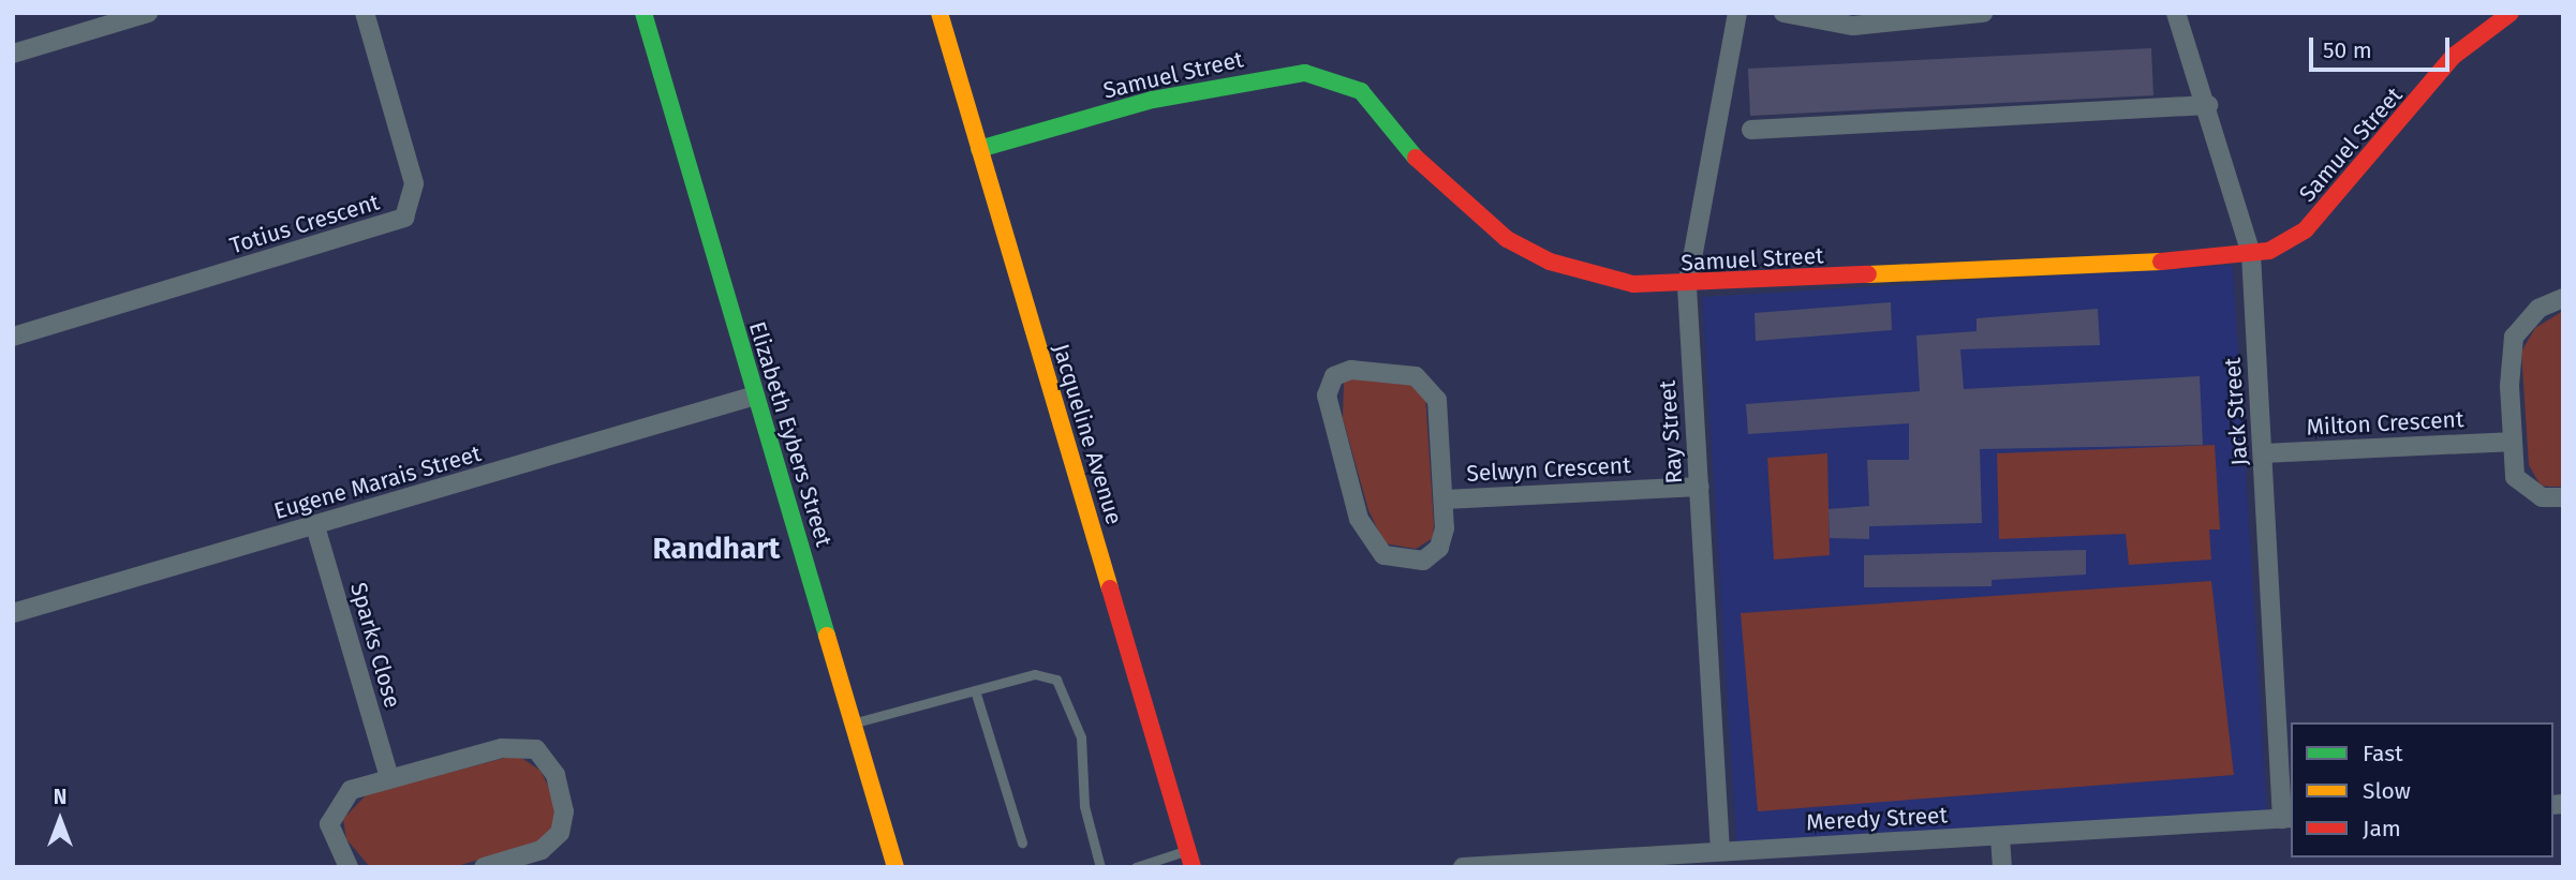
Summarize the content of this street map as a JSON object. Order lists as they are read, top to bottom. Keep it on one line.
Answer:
{"streets":{"street":["Samuel Street","Totius Crescent","Jack Street","Milton Crescent","Ray Street","Elizabeth Eybers Street","Jacqueline Avenue","Selwyn Crescent","Eugene Marais Street","Sparks Close","Meredy Street"]},"crossings":[["Samuel Street","Jack Street"],["Samuel Street","Ray Street"],["Samuel Street","Jacqueline Avenue"],["Jack Street","Milton Crescent"],["Jack Street","Meredy Street"],["Ray Street","Selwyn Crescent"],["Ray Street","Meredy Street"],["Elizabeth Eybers Street","Eugene Marais Street"],["Eugene Marais Street","Sparks Close"]],"districts":["Randhart"],"legend":["Fast","Slow","Jam"],"scale_bar":"50 m","north":"top"}
